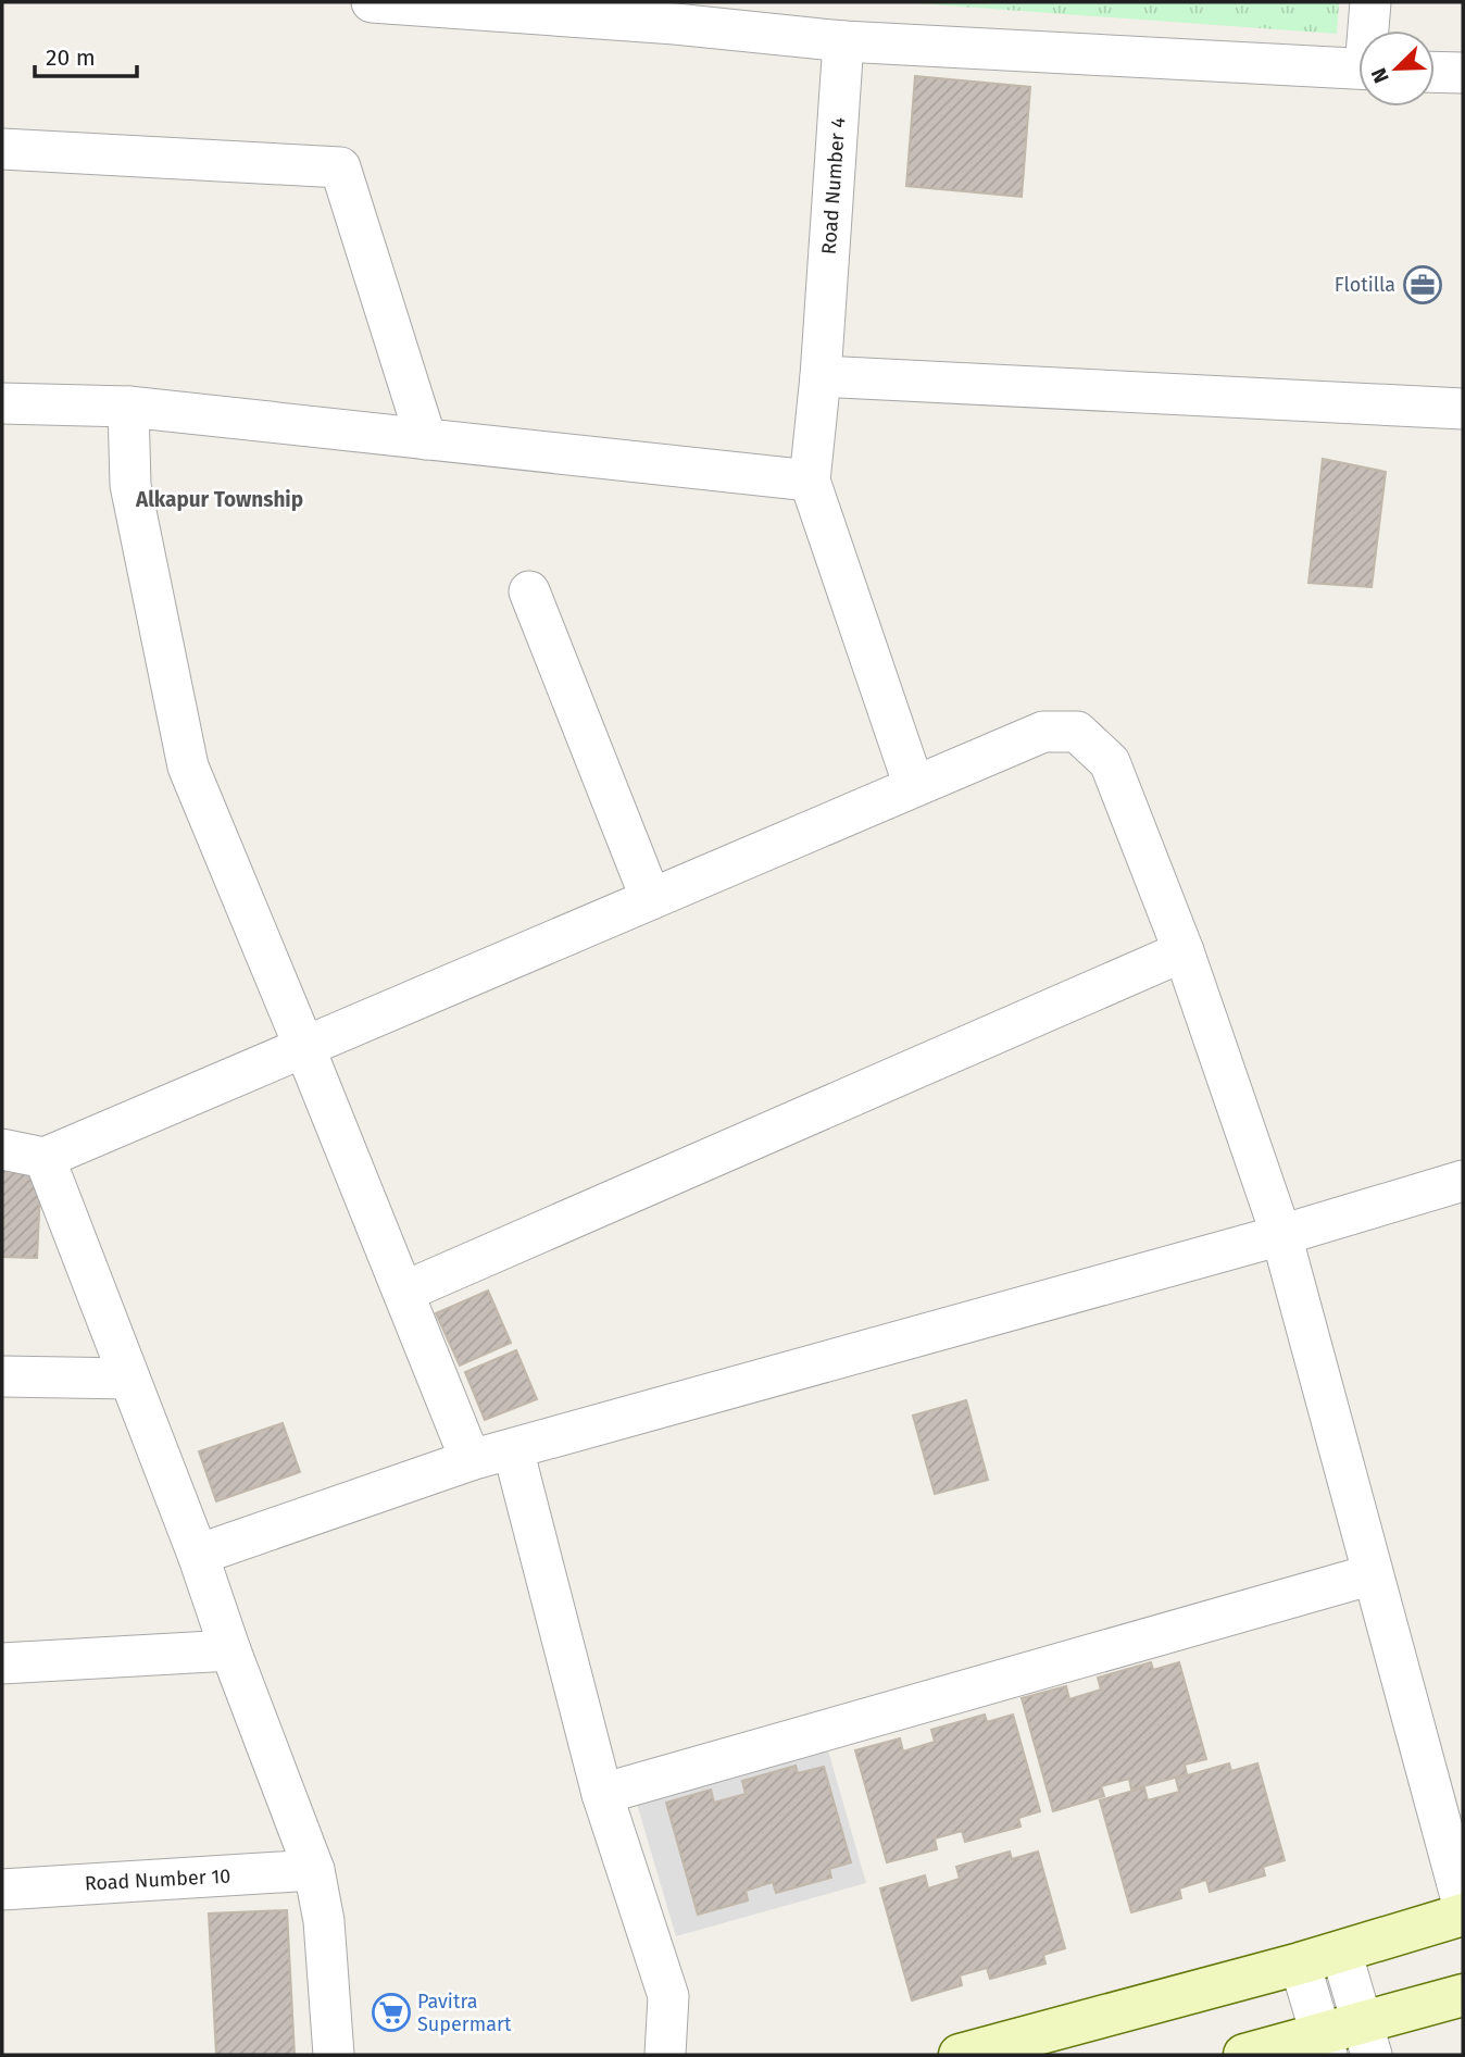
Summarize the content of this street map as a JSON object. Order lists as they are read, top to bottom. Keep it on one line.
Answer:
{"streets":{"street":["Road Number 4","Road Number 10"]},"districts":["Alkapur Township"],"places":{"office":["Flotilla"],"supermarket":["Pavitra Supermart"]},"scale_bar":"20 m","north":"bottom left"}
